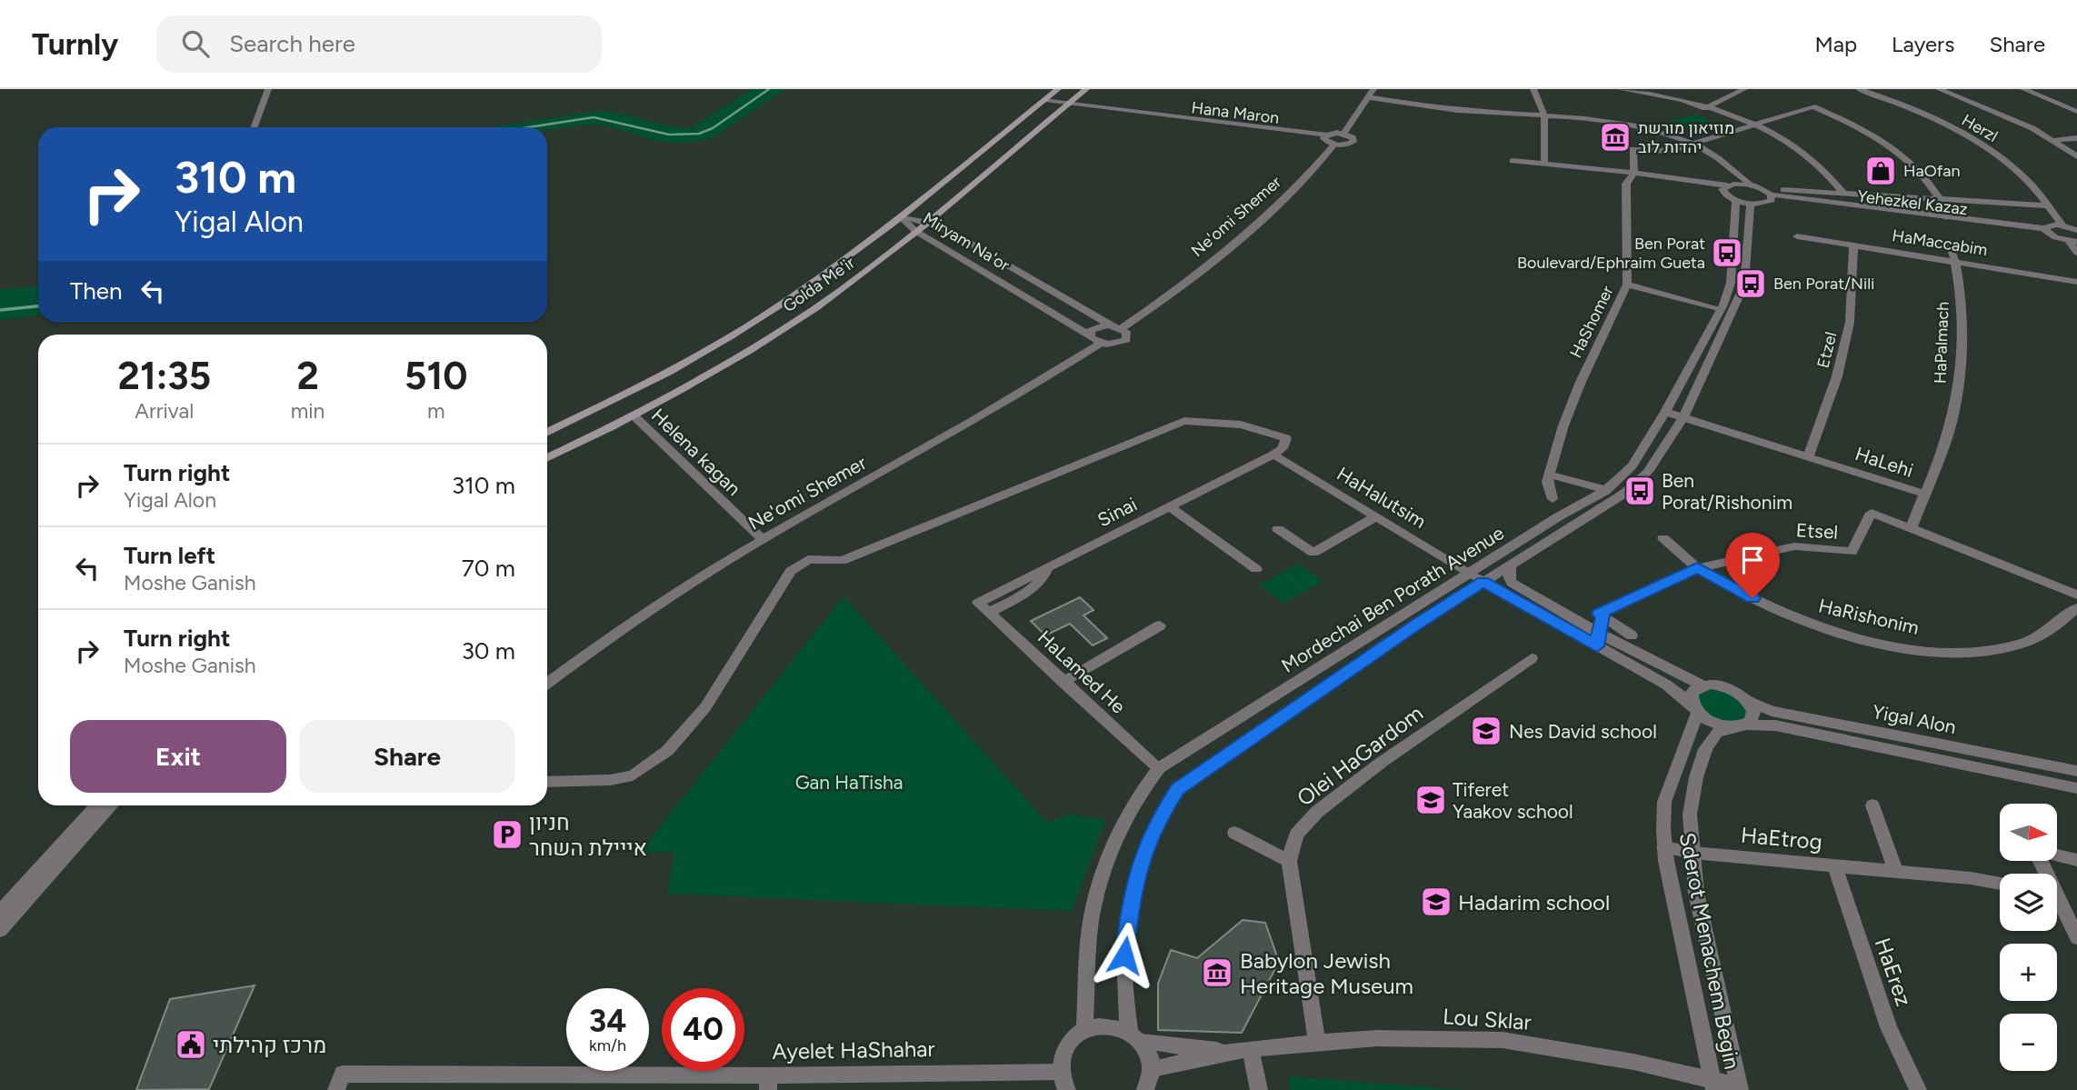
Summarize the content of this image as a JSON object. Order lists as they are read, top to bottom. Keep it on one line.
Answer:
{"streets":{"main road":["Golda Me'ir"],"street":["Hana Maron","Herzl","Yehezkel Kazaz","Ne'omi Shemer","Miryam Na'or","HaMaccabim","HaShomer","HaPalmach","Etzel","Helena kagan","HaLehi","HaHalutsim","Sinai","Etsel","Mordechai Ben Porath Avenue","HaRishonim","HaLamed He","Yigal Alon","Olei HaGardom","HaEtrog","Sderot Menachem Begin","HaErez","Lou Sklar","Ayelet HaShahar"]},"crossings":[["Hana Maron","Golda Me'ir"],["Ne'omi Shemer","Miryam Na'or"],["Ne'omi Shemer","Helena kagan"],["Miryam Na'or","Golda Me'ir"],["HaMaccabim","HaPalmach"],["HaMaccabim","Etzel"],["Golda Me'ir","Helena kagan"],["HaPalmach","HaLehi"],["Etzel","HaLehi"],["HaLehi","Etsel"],["HaLehi","Mordechai Ben Porath Avenue"],["HaHalutsim","Sinai"],["HaHalutsim","Mordechai Ben Porath Avenue"],["Sinai","HaLamed He"],["Etsel","HaRishonim"],["Mordechai Ben Porath Avenue","HaLamed He"],["Mordechai Ben Porath Avenue","Lou Sklar"],["Yigal Alon","Sderot Menachem Begin"],["Olei HaGardom","Lou Sklar"],["HaEtrog","Sderot Menachem Begin"],["HaEtrog","HaErez"],["Sderot Menachem Begin","Lou Sklar"]],"parks":["Gan HaTisha"],"places":{"museum":["מוזיאון מורשת יהדות לוב","Babylon Jewish Heritage Museum"],"shop":["HaOfan"],"bus stop":["Ben Porat Boulevard/Ephraim Gueta","Ben Porat/Nili","Ben Porat/Rishonim"],"school or university":["Nes David school","Tiferet Yaakov school","Hadarim school"],"parking":["חניון אייילת השחר"],"public building":["מרכז קהילתי"]},"north":"right","page":{"header":"Turnly","search":"Search here","nav":["Map","Layers","Share"],"turn":["310 m","Yigal Alon"],"then":"Then","eta":["21:35","Arrival","2","min","510","m"],"list":[{"name":"Turn right","note":"Yigal Alon","value":"310 m"},{"name":"Turn left","note":"Moshe Ganish","value":"70 m"},{"name":"Turn right","note":"Moshe Ganish","value":"30 m"}],"buttons":["Exit","Share"],"map_buttons":["+","−"],"speed":"34 km/h","limit":"40"}}
